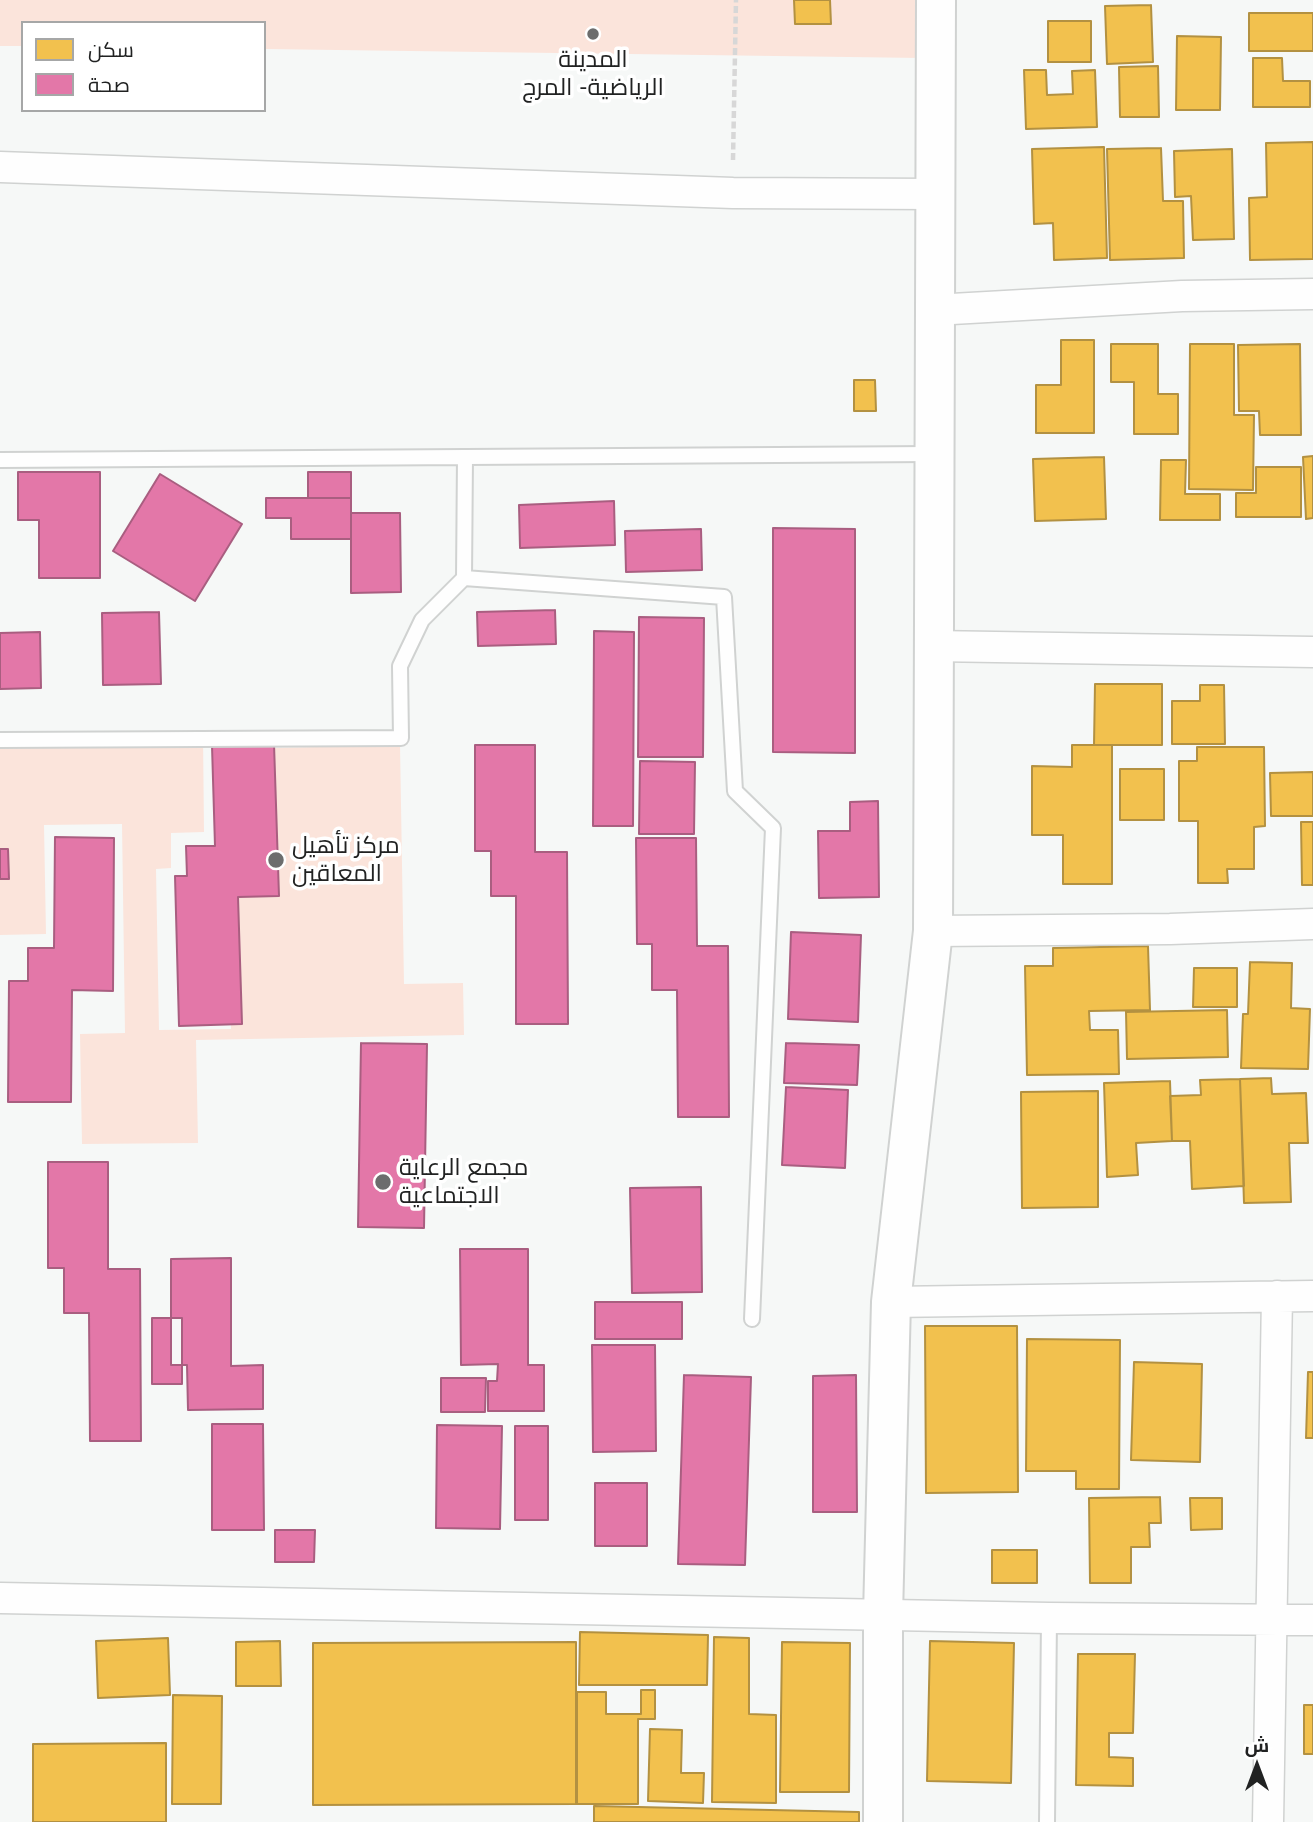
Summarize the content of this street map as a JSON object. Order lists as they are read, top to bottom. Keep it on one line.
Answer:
{"places":["المدينة الرياضية- المرج","مركز تأهيل المعاقين","مجمع الرعاية الاجتماعية"],"legend":["سكن","صحة"],"north":"top"}
